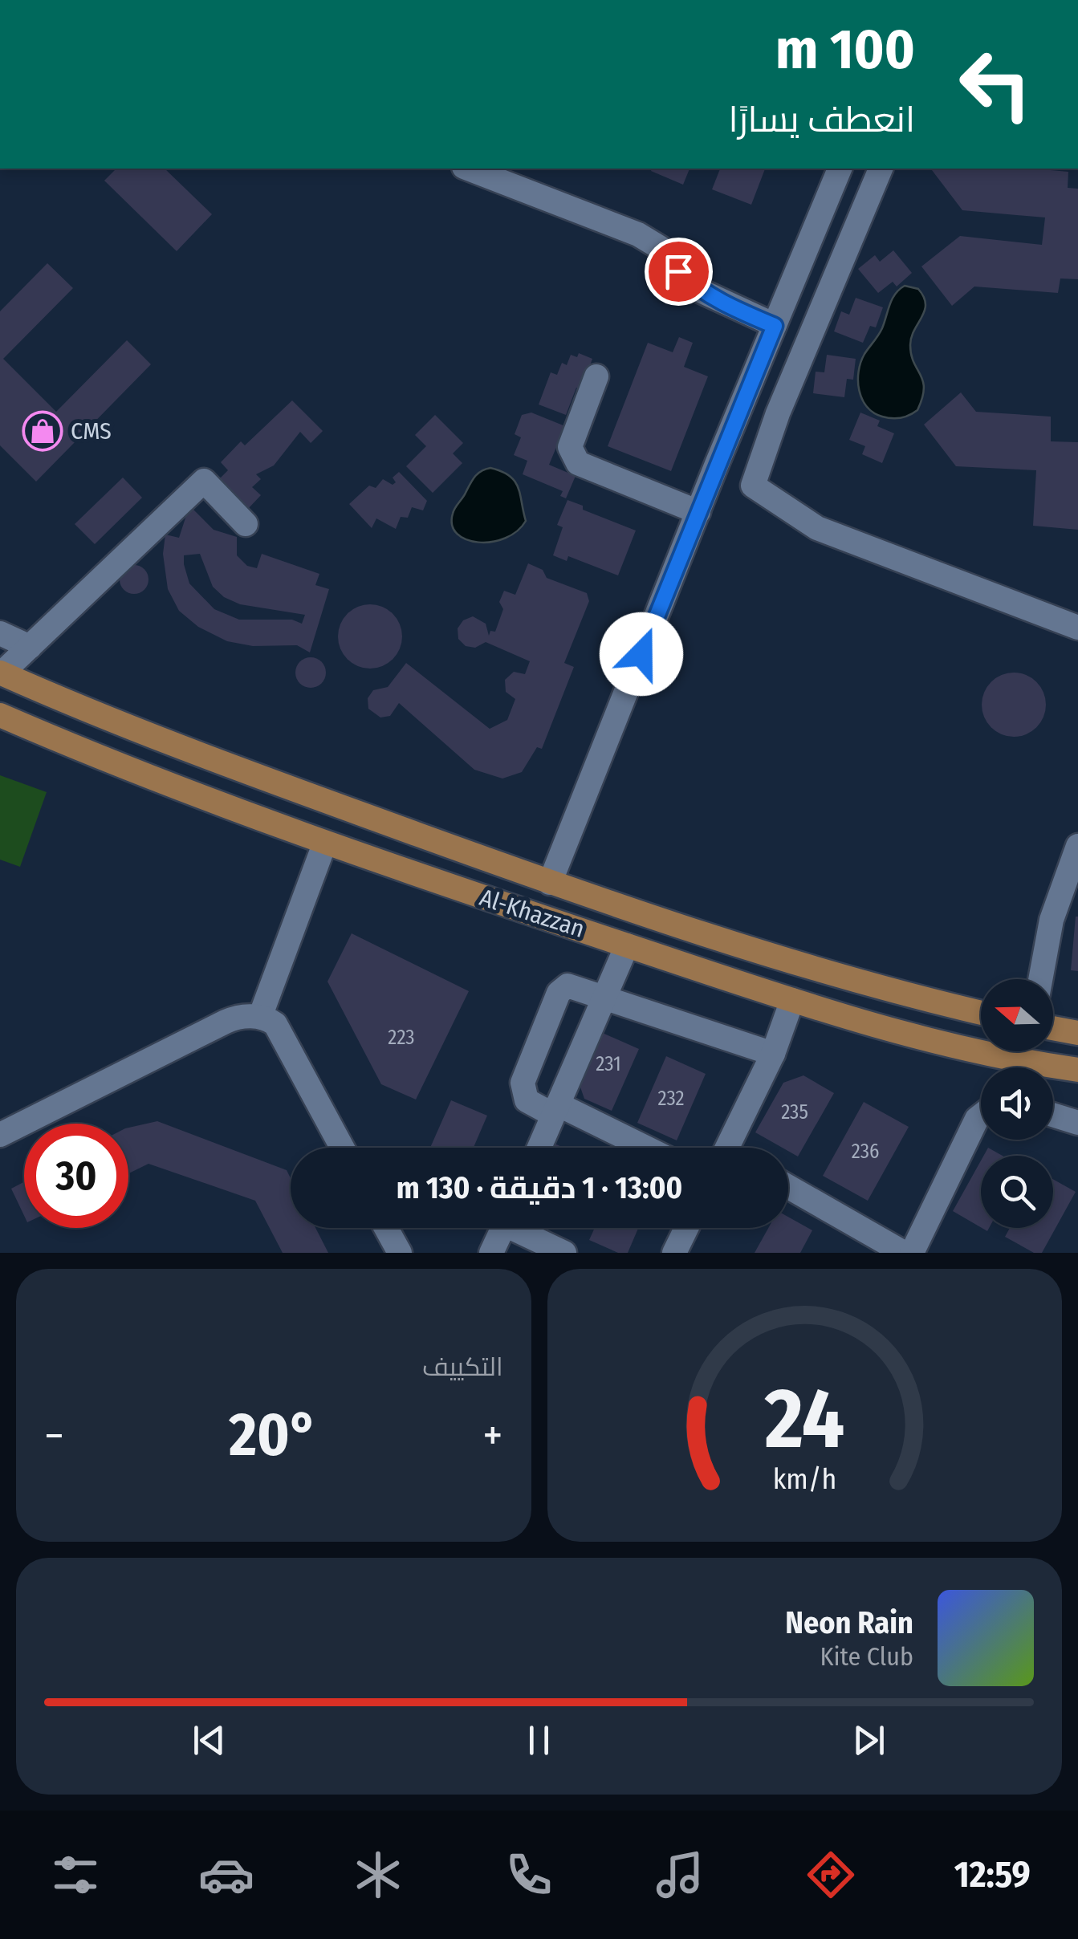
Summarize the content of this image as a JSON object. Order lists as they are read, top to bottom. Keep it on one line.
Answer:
{"streets":{"main road":["Al-Khazzan"]},"places":{"shop":["CMS"]},"house_numbers":["223","231","232","235","236"],"north":"left","page":{"turn":["100 m","انعطف يسارًا"],"limit":"30","trip":"13:00 · 1 دقيقة · 130 m","tile":"التكييف","heat":["−","20°","+"],"song":["Neon Rain","Kite Club"],"tabs":"12:59","gauge":["24","km/h"]}}
